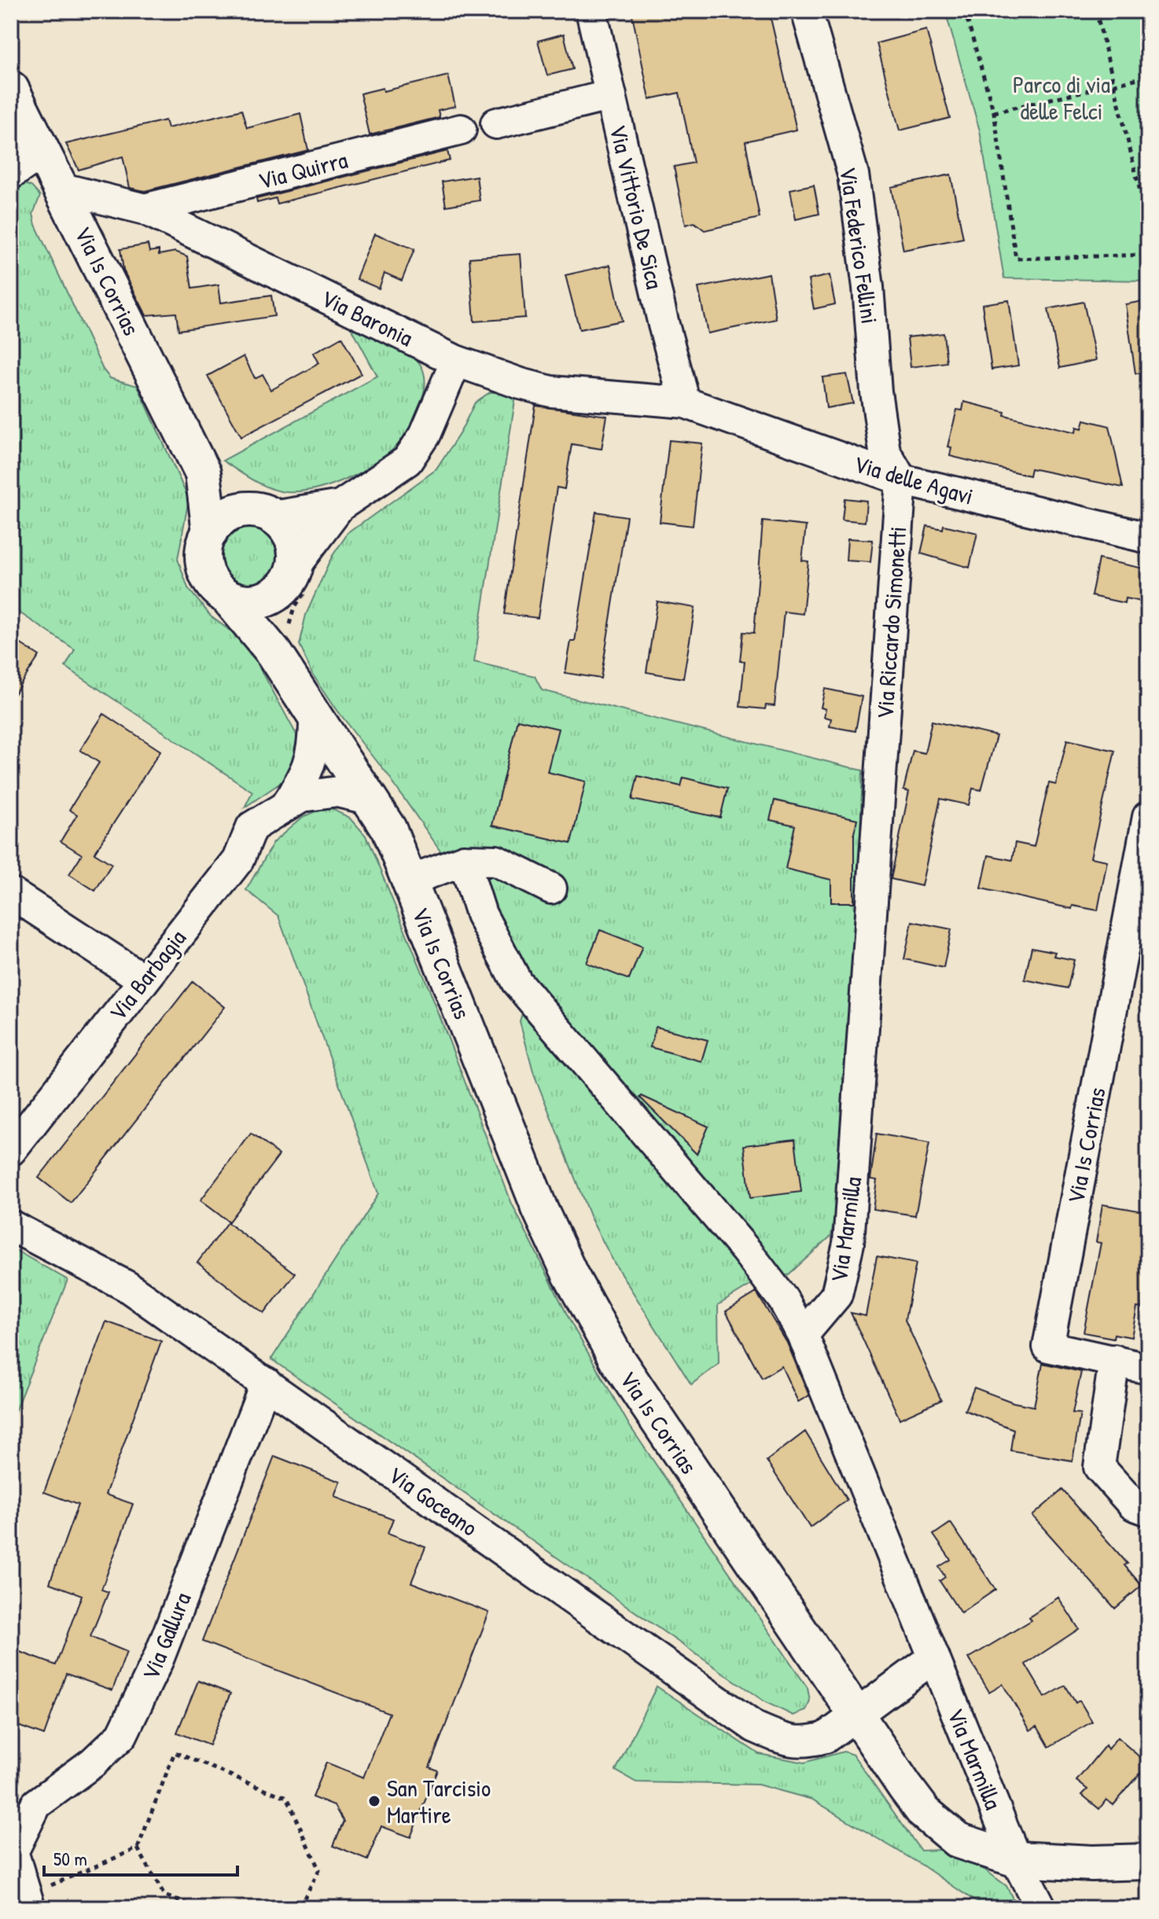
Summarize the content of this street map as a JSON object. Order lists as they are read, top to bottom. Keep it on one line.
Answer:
{"streets":{"street":["Via Quirra","Via Vittorio De Sica","Via Federico Fellini","Via Is Corrias","Via Baronia","Via delle Agavi","Via Riccardo Simonetti","Via Barbagia","Via Marmilla","Via Goceano","Via Gallura"]},"crossings":[["Via Quirra","Via Baronia"],["Via Vittorio De Sica","Via Baronia"],["Via Vittorio De Sica","Via delle Agavi"],["Via Federico Fellini","Via delle Agavi"],["Via Federico Fellini","Via Riccardo Simonetti"],["Via Is Corrias","Via Baronia"],["Via Is Corrias","Via Barbagia"],["Via Is Corrias","Via Marmilla"],["Via Is Corrias","Via Goceano"],["Via Baronia","Via delle Agavi"],["Via delle Agavi","Via Riccardo Simonetti"],["Via Riccardo Simonetti","Via Marmilla"],["Via Goceano","Via Gallura"]],"parks":["Parco di via delle Felci"],"places":["San Tarcisio Martire"],"scale_bar":"50 m"}
